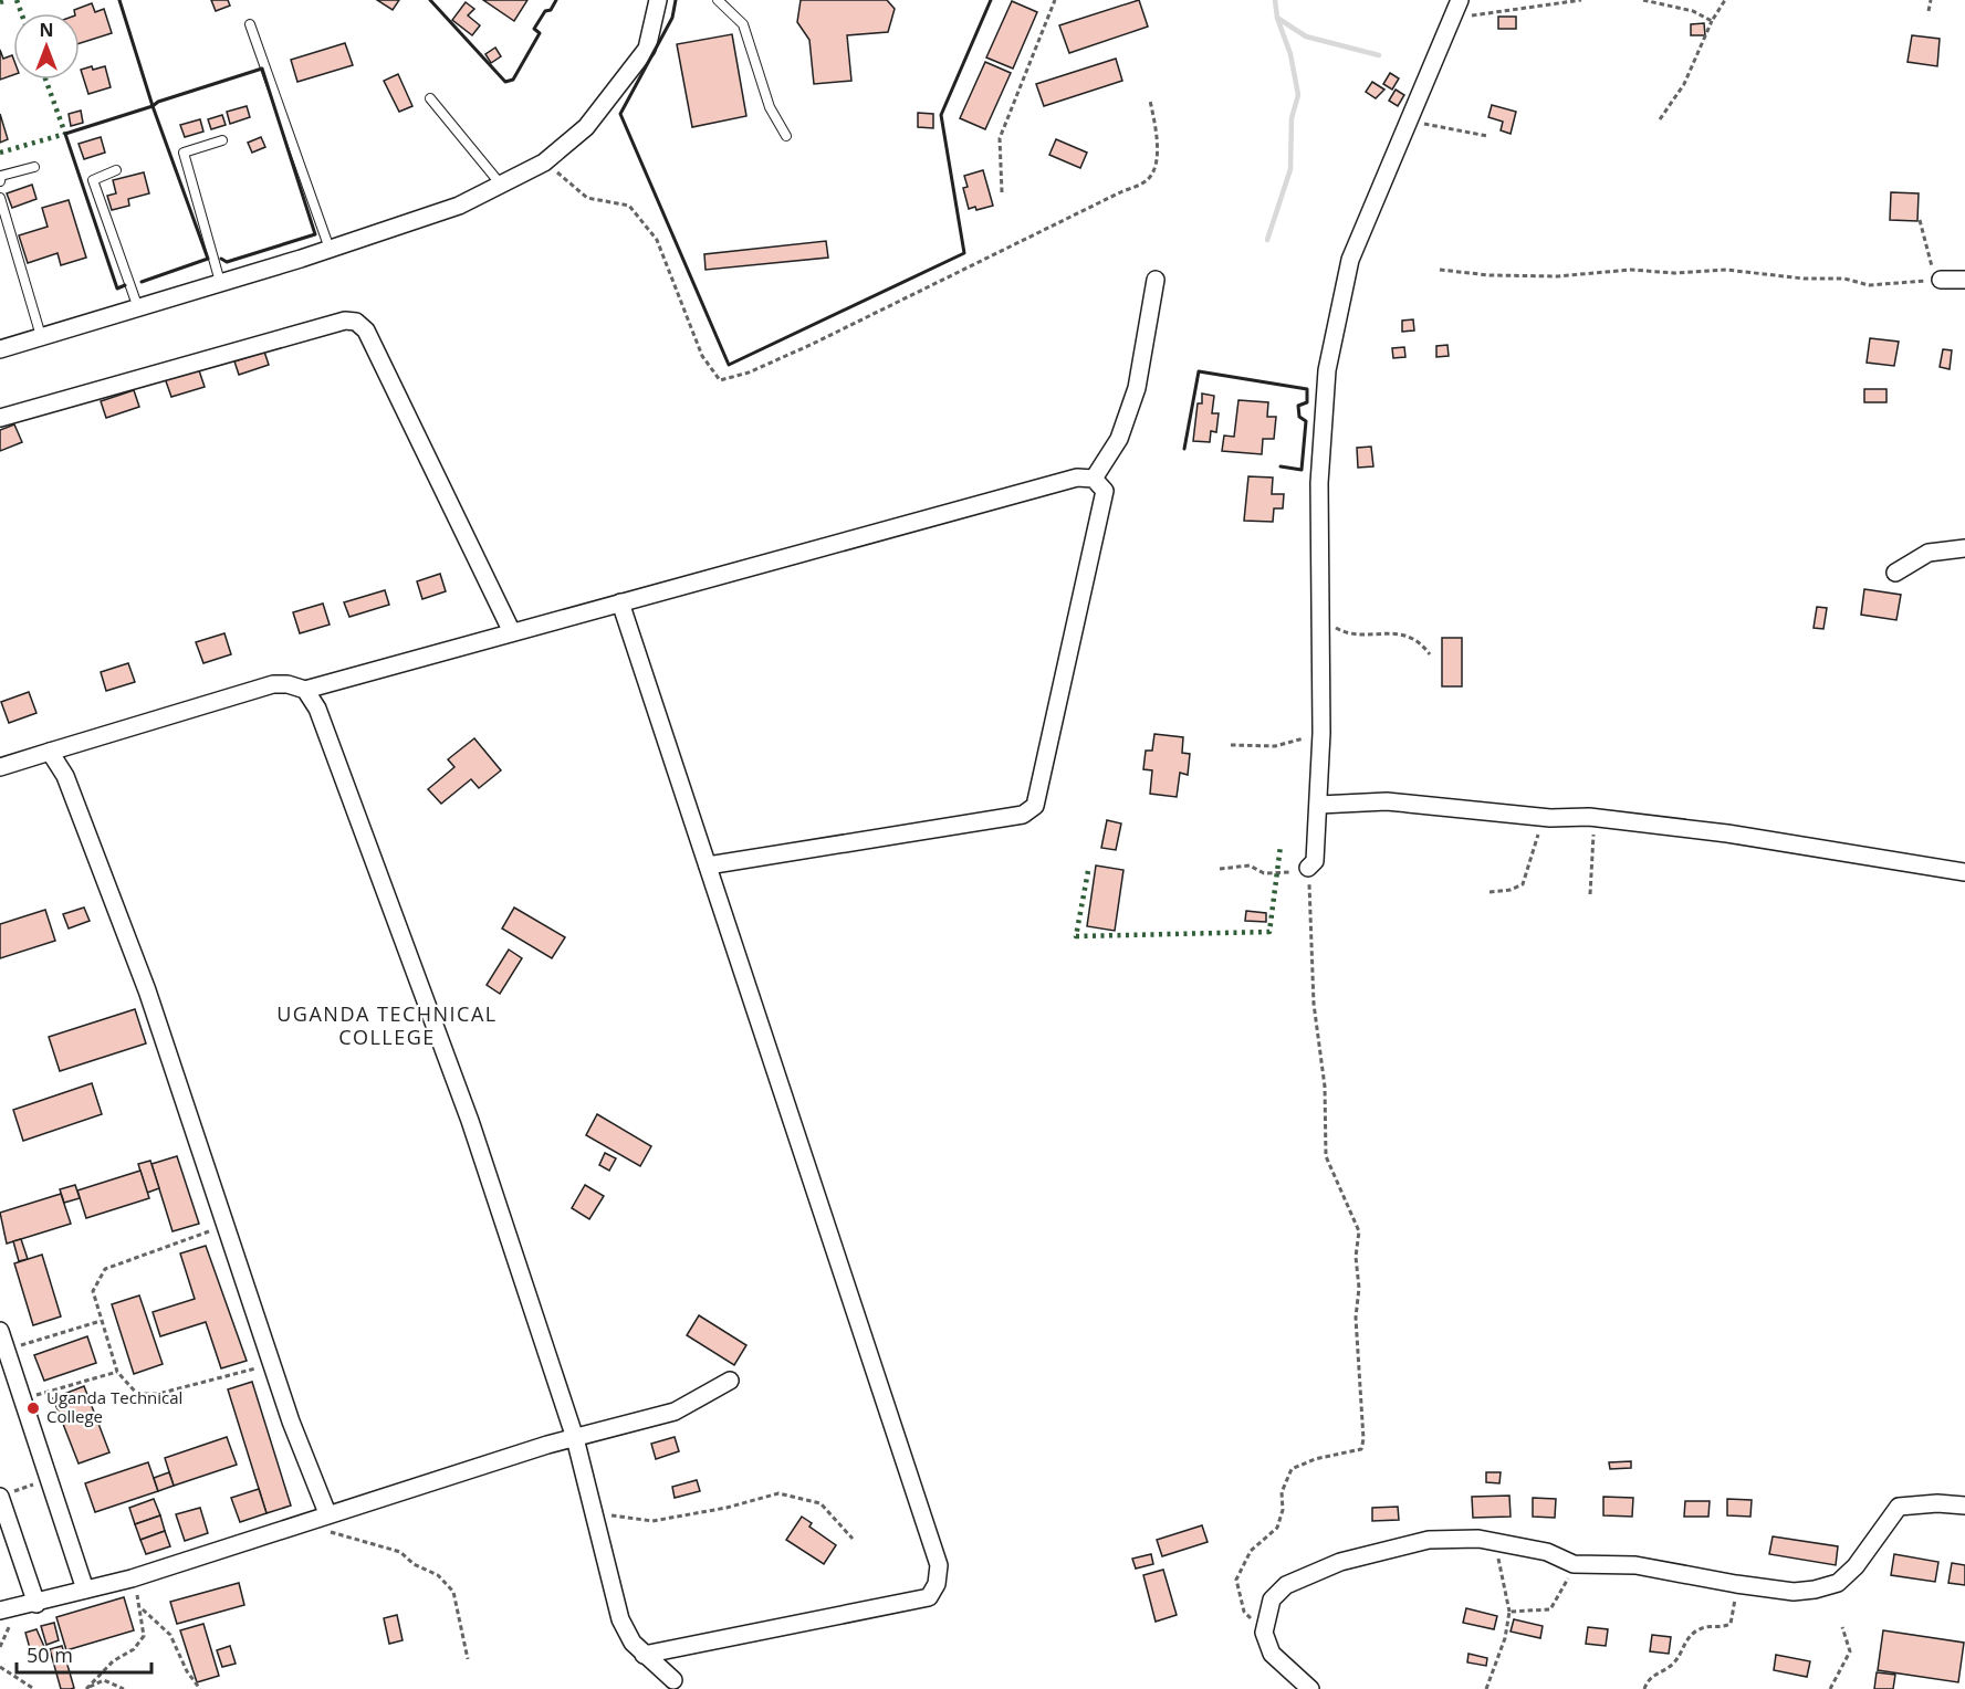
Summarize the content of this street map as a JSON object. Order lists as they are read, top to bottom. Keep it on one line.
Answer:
{"districts":["UGANDA TECHNICAL COLLEGE"],"places":["Uganda Technical College"],"scale_bar":"50 m","north":"top"}
